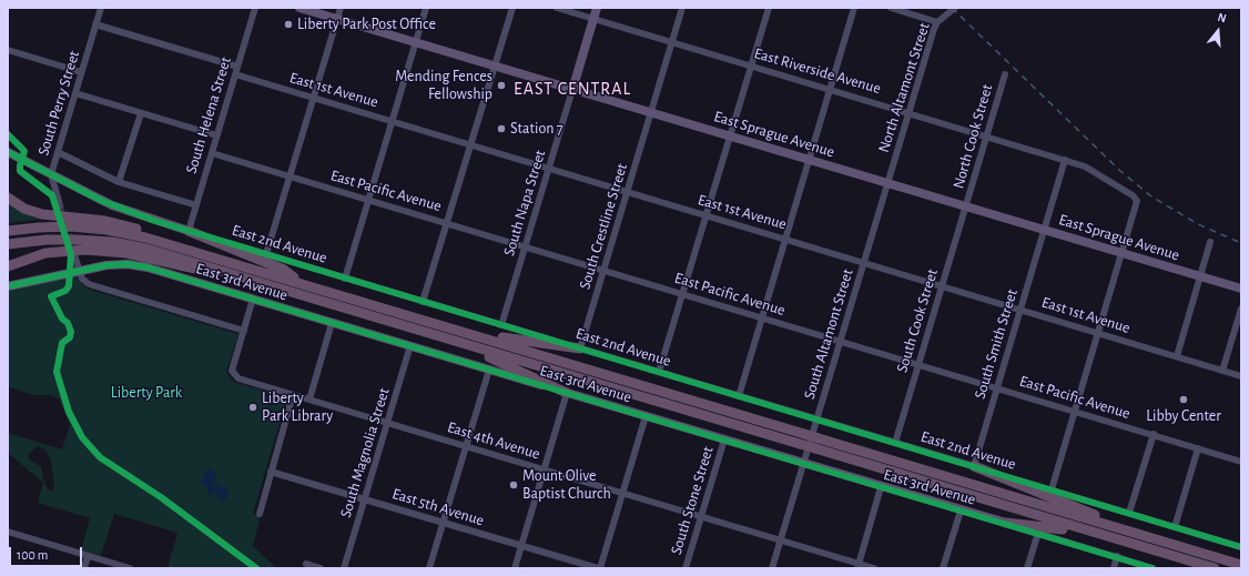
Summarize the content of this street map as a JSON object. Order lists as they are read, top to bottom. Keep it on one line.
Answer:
{"streets":{"main road":["East Sprague Avenue","East 2nd Avenue","East 3rd Avenue"],"street":["East Riverside Avenue","North Altamont Street","East 1st Avenue","South Perry Street","South Helena Street","North Cook Street","East Pacific Avenue","South Napa Street","South Crestline Street","South Cook Street","South Altamont Street","South Smith Street","East 4th Avenue","South Magnolia Street","South Stone Street","East 5th Avenue"]},"crossings":[["East Riverside Avenue","North Altamont Street"],["East Riverside Avenue","East Sprague Avenue"],["East Riverside Avenue","North Cook Street"],["East Riverside Avenue","South Crestline Street"],["East Riverside Avenue","South Smith Street"],["North Altamont Street","East Sprague Avenue"],["North Altamont Street","South Altamont Street"],["East 1st Avenue","South Helena Street"],["East 1st Avenue","South Napa Street"],["East 1st Avenue","South Crestline Street"],["East 1st Avenue","South Cook Street"],["East 1st Avenue","South Altamont Street"],["East 1st Avenue","South Smith Street"],["South Perry Street","East 2nd Avenue"],["South Helena Street","East Pacific Avenue"],["South Helena Street","East 2nd Avenue"],["East Sprague Avenue","North Cook Street"],["East Sprague Avenue","South Napa Street"],["East Sprague Avenue","South Crestline Street"],["East Sprague Avenue","South Cook Street"],["East Sprague Avenue","South Altamont Street"],["East Sprague Avenue","South Smith Street"],["North Cook Street","South Cook Street"],["East Pacific Avenue","South Napa Street"],["East Pacific Avenue","South Crestline Street"],["East Pacific Avenue","South Cook Street"],["East Pacific Avenue","South Altamont Street"],["East Pacific Avenue","South Smith Street"],["South Napa Street","East 2nd Avenue"],["South Crestline Street","East 2nd Avenue"],["East 2nd Avenue","South Cook Street"],["East 2nd Avenue","South Altamont Street"],["East 2nd Avenue","South Smith Street"],["East 3rd Avenue","South Altamont Street"],["East 3rd Avenue","South Magnolia Street"],["East 3rd Avenue","South Stone Street"],["South Altamont Street","East 4th Avenue"],["East 4th Avenue","South Magnolia Street"],["East 4th Avenue","South Stone Street"],["South Magnolia Street","East 5th Avenue"]],"districts":["EAST CENTRAL"],"parks":["Liberty Park"],"places":["Liberty Park Post Office","Mending Fences Fellowship","Station 7","Libby Center","Liberty Park Library","Mount Olive Baptist Church"],"scale_bar":"100 m","north":"top"}
